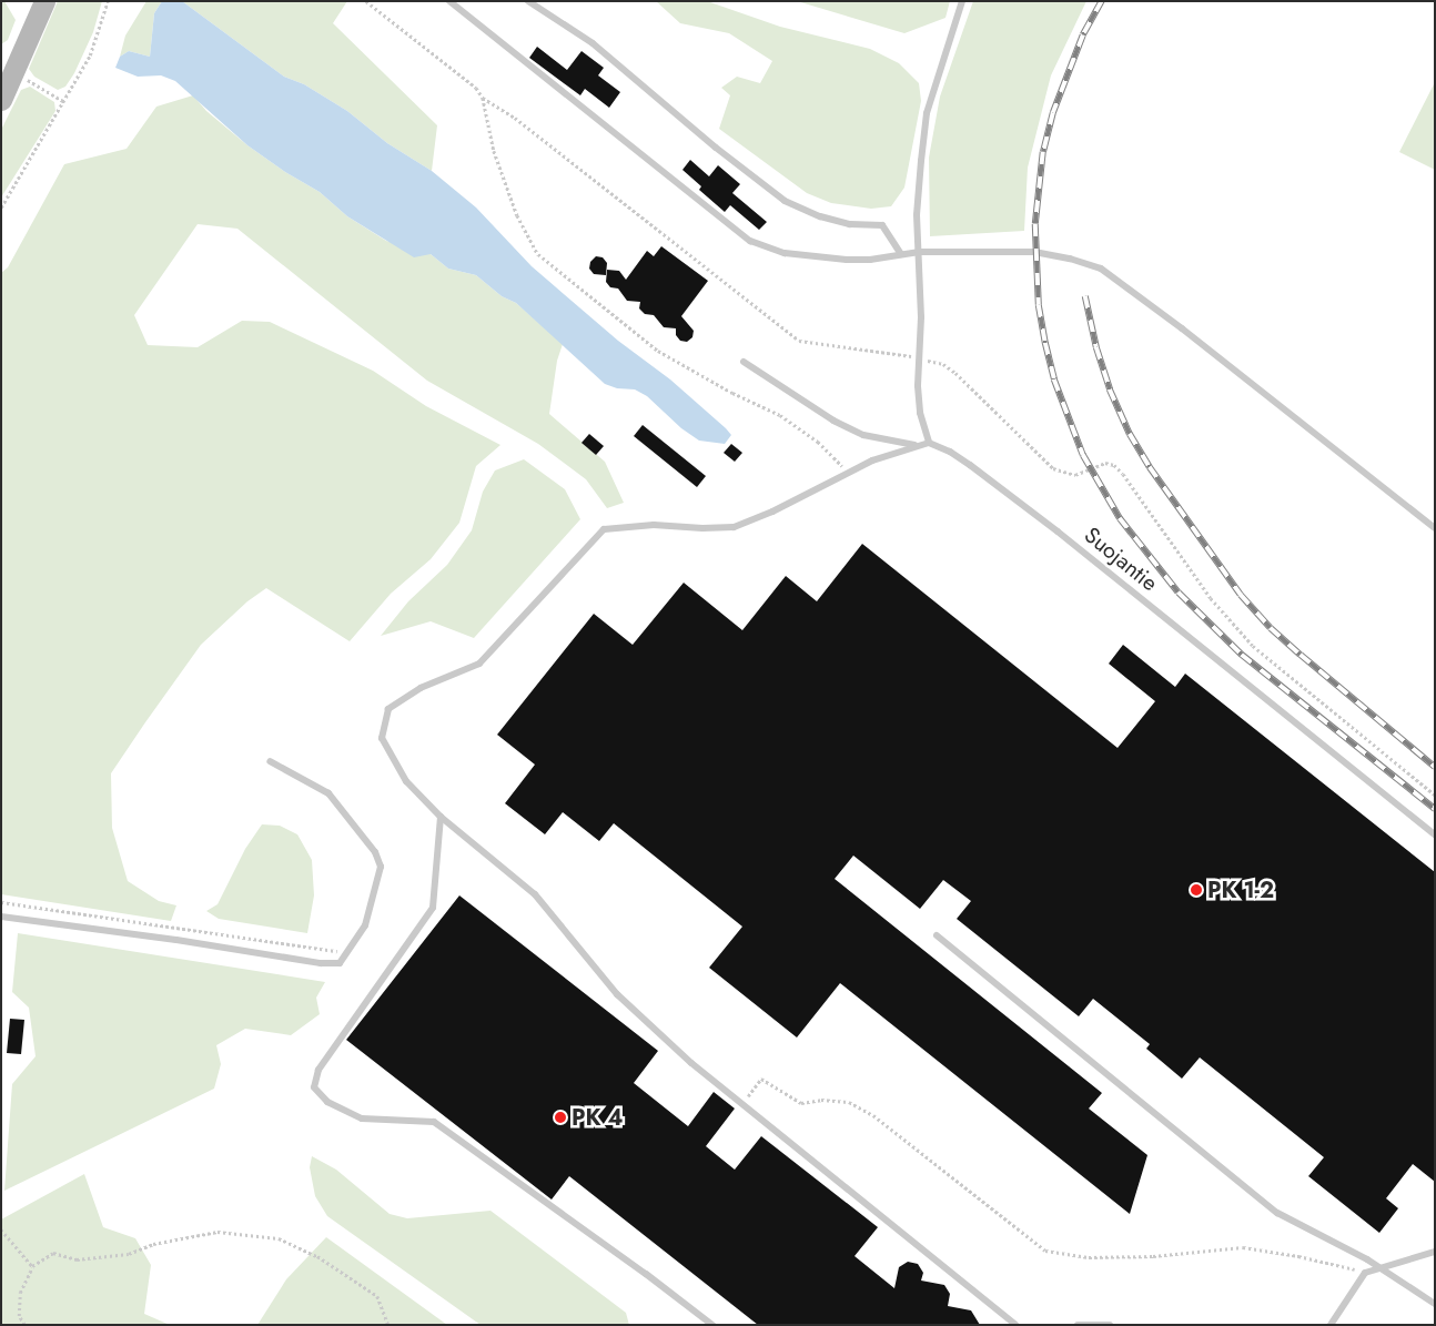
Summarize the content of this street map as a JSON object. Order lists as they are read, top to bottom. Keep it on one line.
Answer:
{"streets":{"lane":["Suojantie"]},"places":["PK 1-2","PK 4"]}
